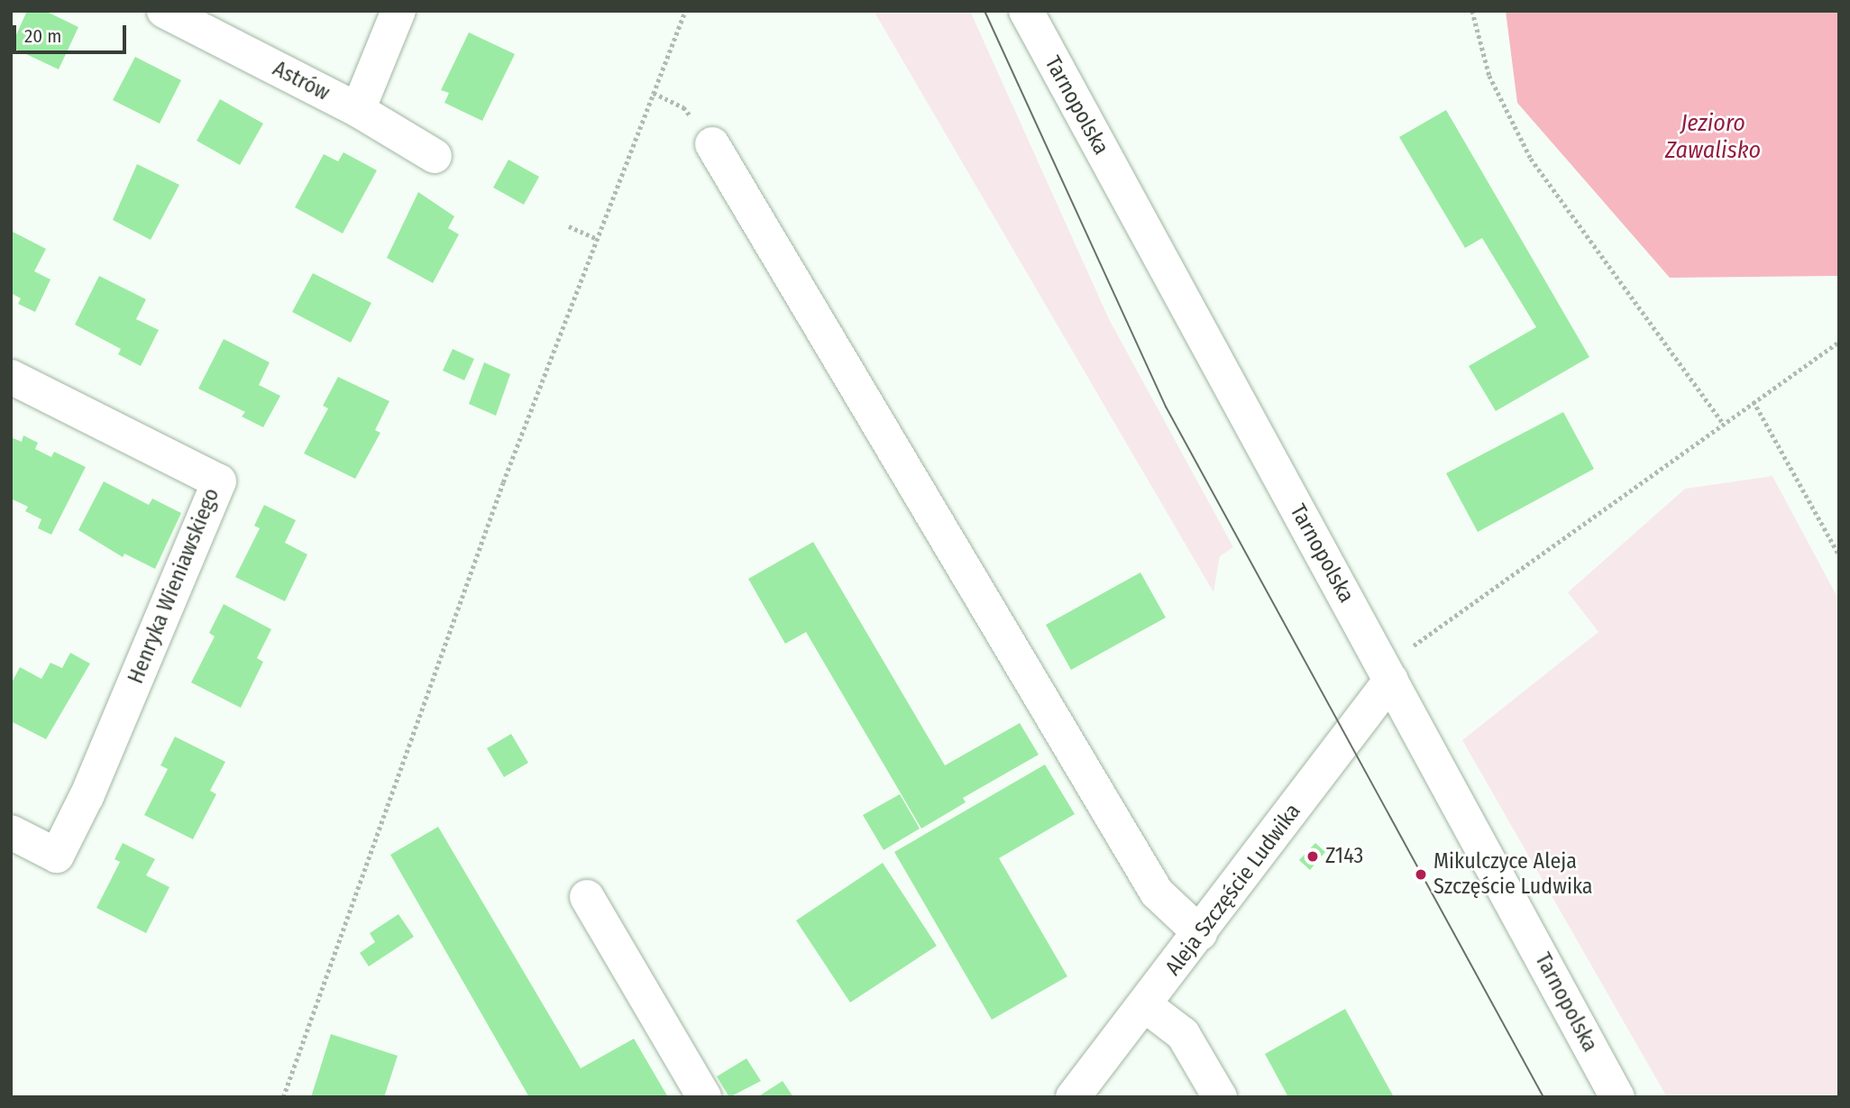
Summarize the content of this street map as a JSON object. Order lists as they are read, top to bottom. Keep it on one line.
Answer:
{"streets":{"street":["Astrów","Tarnopolska","Henryka Wieniawskiego","Aleja Szczęście Ludwika"]},"crossings":[["Tarnopolska","Aleja Szczęście Ludwika"]],"water":["Jezioro Zawalisko"],"places":["Z143","Mikulczyce Aleja Szczęście Ludwika"],"scale_bar":"20 m"}
